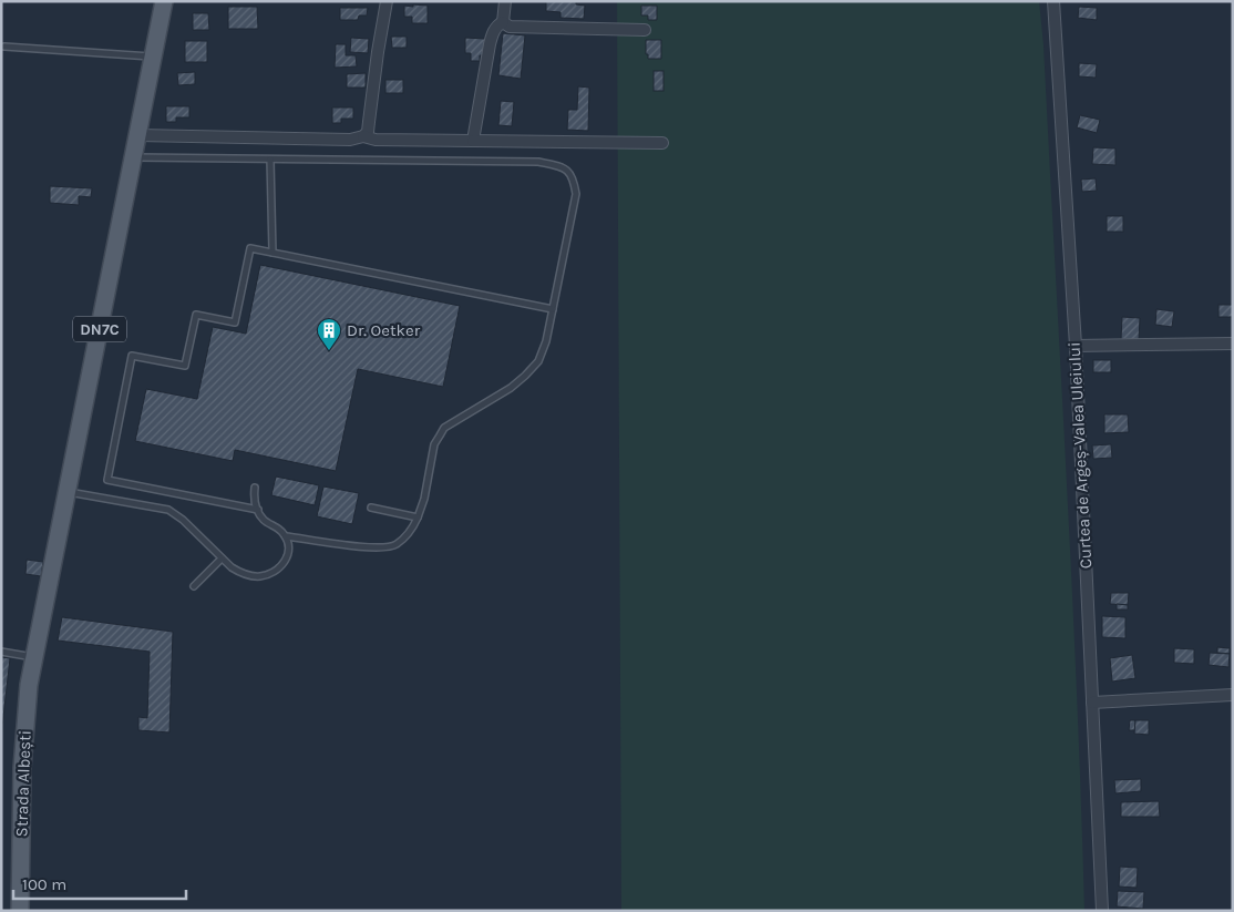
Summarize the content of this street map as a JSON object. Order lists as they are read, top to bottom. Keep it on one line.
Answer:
{"streets":{"main road":["DN7C","Strada Albești"],"street":["Curtea de Argeș-Valea Uleiului"]},"crossings":[["DN7C","Strada Albești"]],"places":{"building":["Dr. Oetker"]},"scale_bar":"100 m"}
